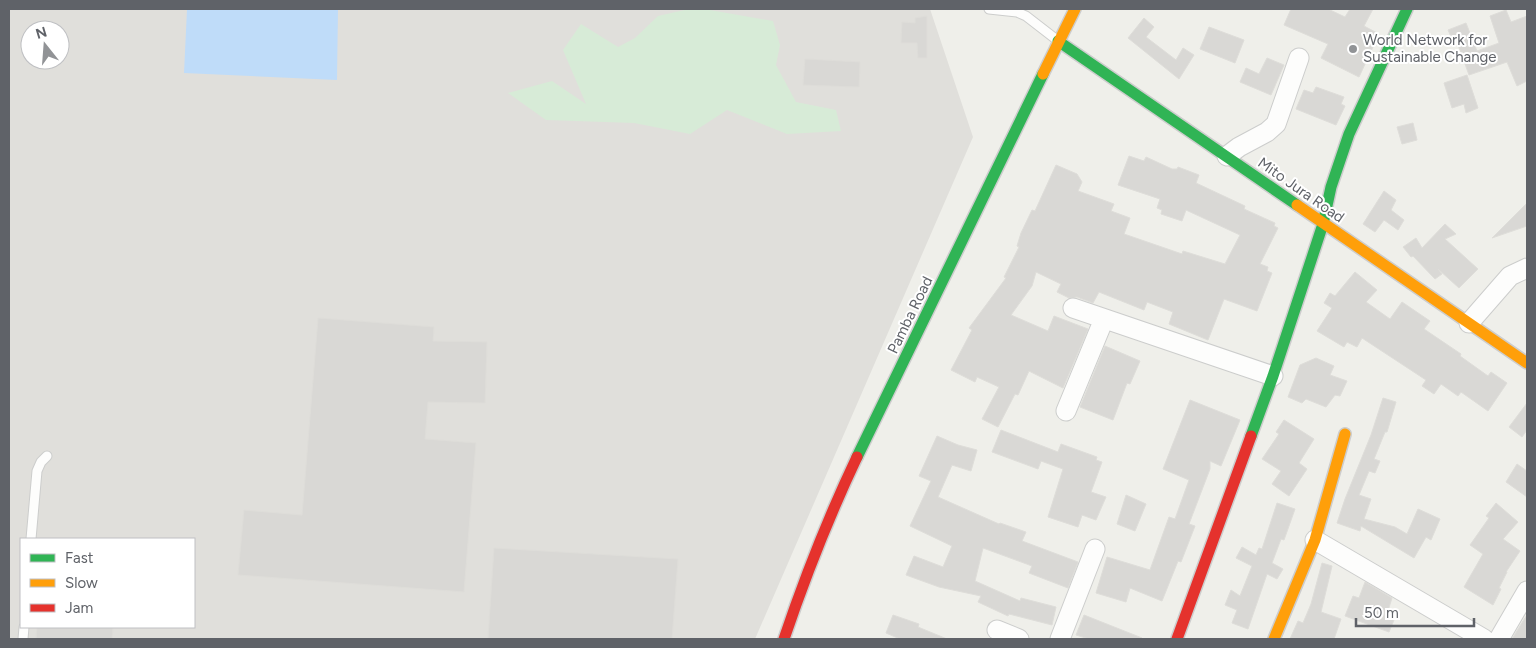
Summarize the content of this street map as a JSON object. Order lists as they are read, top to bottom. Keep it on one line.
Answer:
{"streets":{"main road":["Mito Jura Road","Pamba Road"]},"crossings":[["Mito Jura Road","Pamba Road"]],"places":["World Network for Sustainable Change"],"legend":["Fast","Slow","Jam"],"scale_bar":"50 m","north":"top"}
